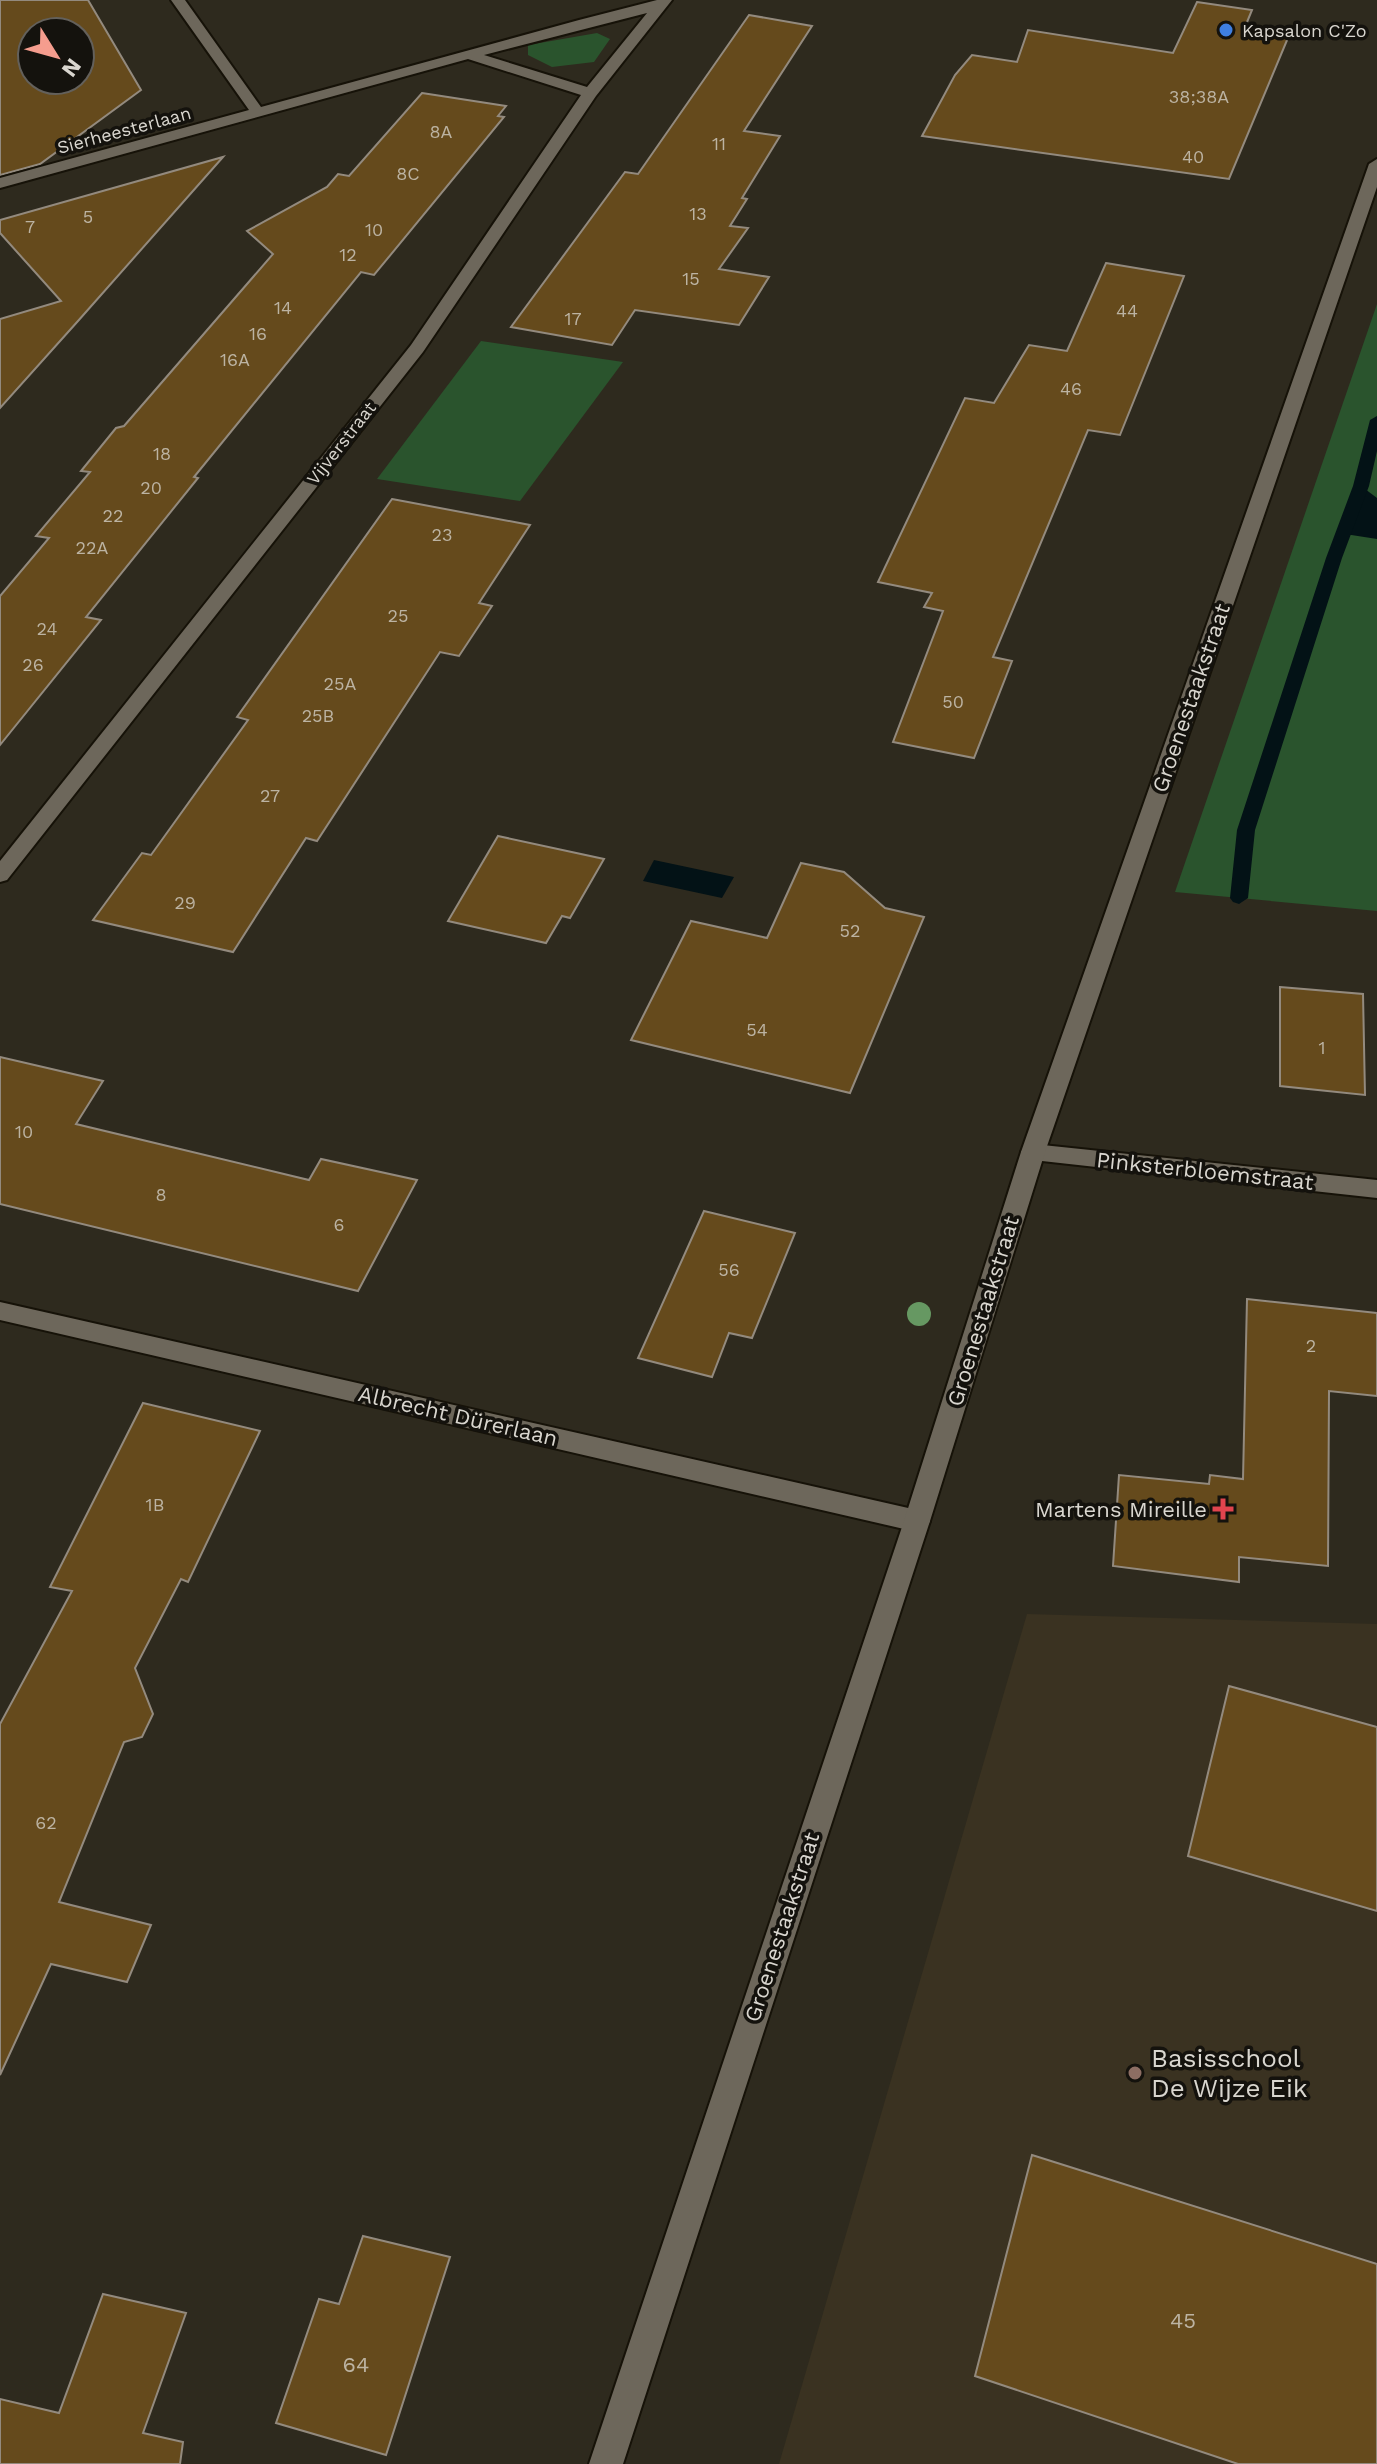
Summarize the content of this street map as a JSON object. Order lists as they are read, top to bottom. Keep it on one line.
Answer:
{"streets":{"street":["Sierheesterlaan","Vijverstraat","Groenestaakstraat","Pinksterbloemstraat","Albrecht Dürerlaan"]},"crossings":[["Sierheesterlaan","Vijverstraat"],["Groenestaakstraat","Pinksterbloemstraat"],["Groenestaakstraat","Albrecht Dürerlaan"]],"places":{"other":["Kapsalon C'Zo","Basisschool De Wijze Eik"],"health":["Martens Mireille"]},"house_numbers":["38;38A","8A","11","40","8C","13","5","7","10","12","15","14","44","17","16","16A","46","18","20","22","23","22A","25","24","26","25A","50","25B","27","29","52","54","1","10","8","6","56","2","1B","62","45","64"],"north":"bottom right"}
